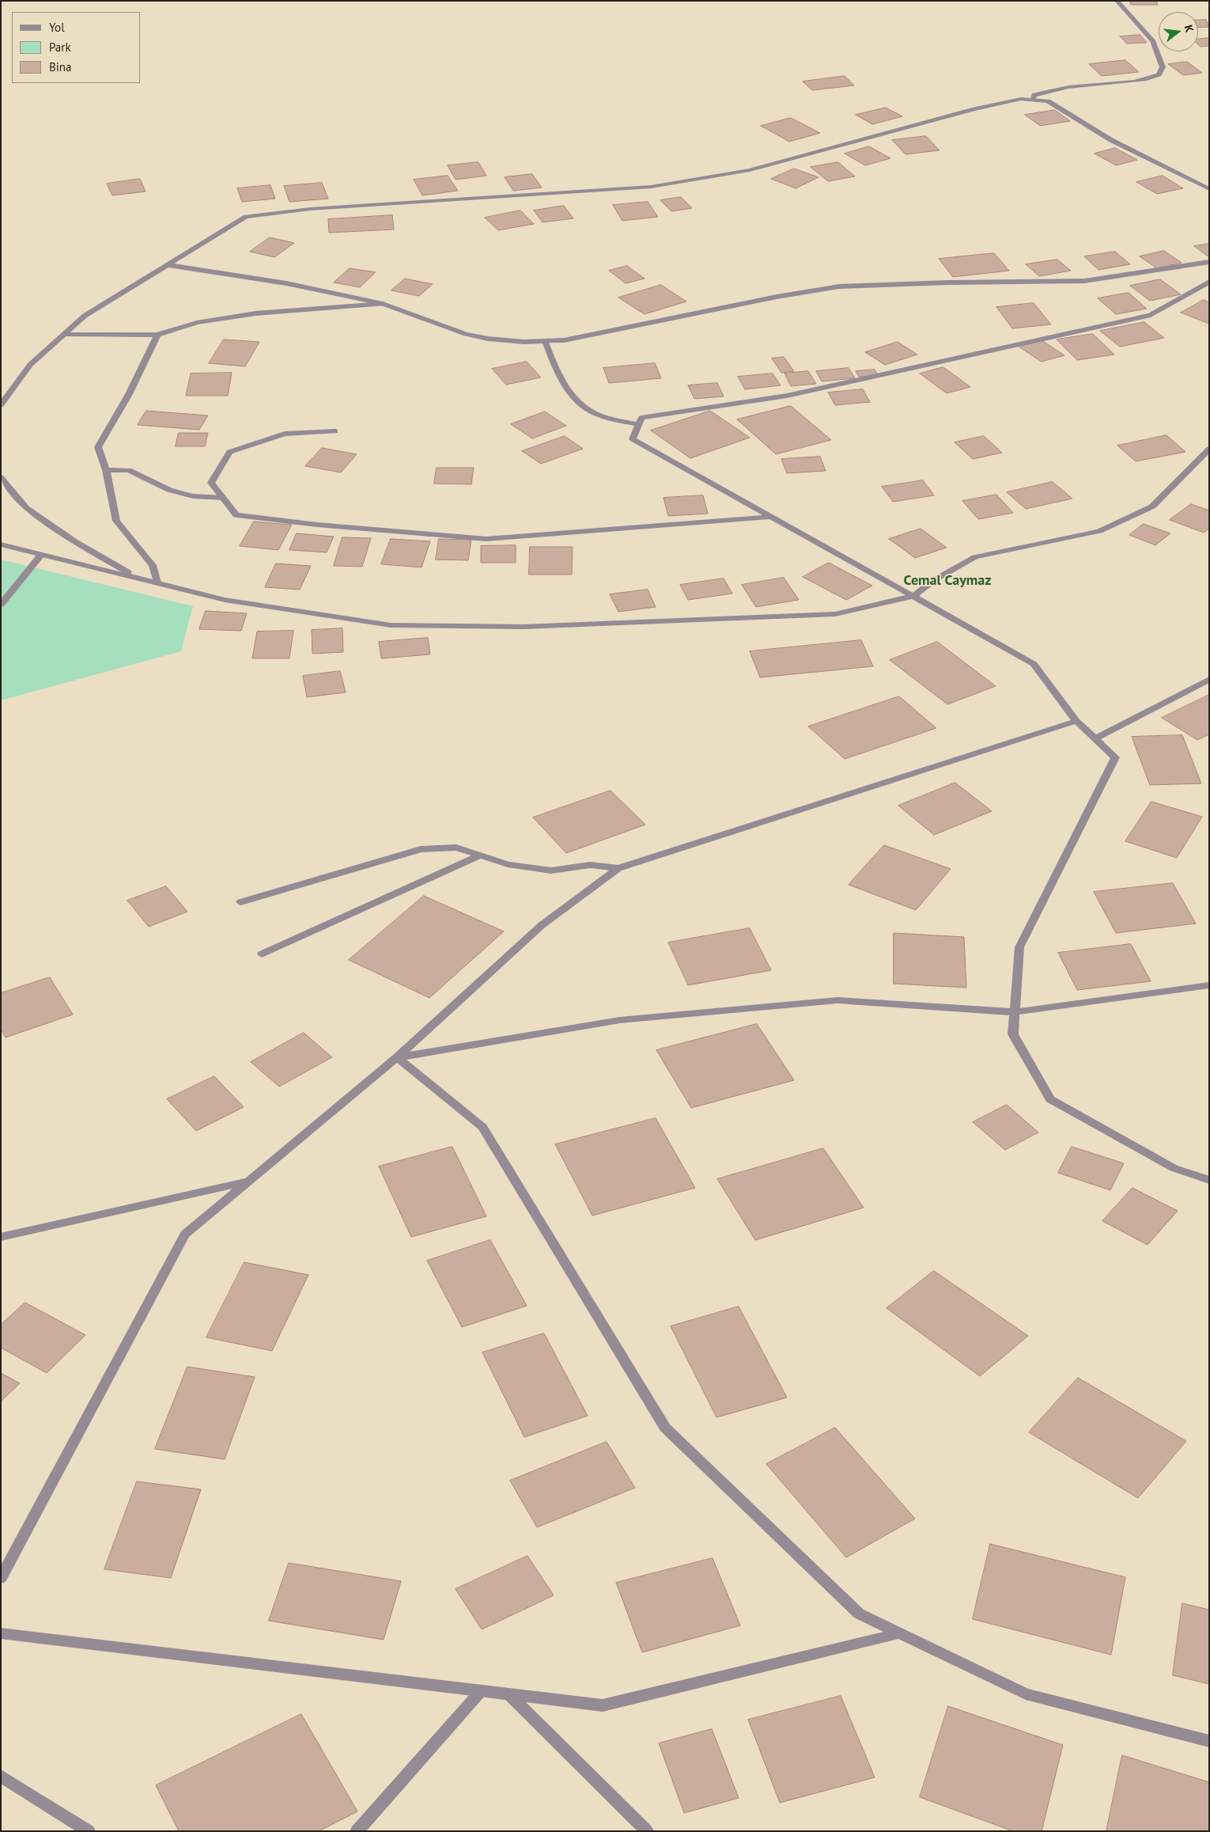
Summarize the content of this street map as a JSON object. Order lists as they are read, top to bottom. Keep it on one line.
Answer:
{"districts":["Cemal Caymaz"],"legend":["Yol","Park","Bina"],"north":"right"}
